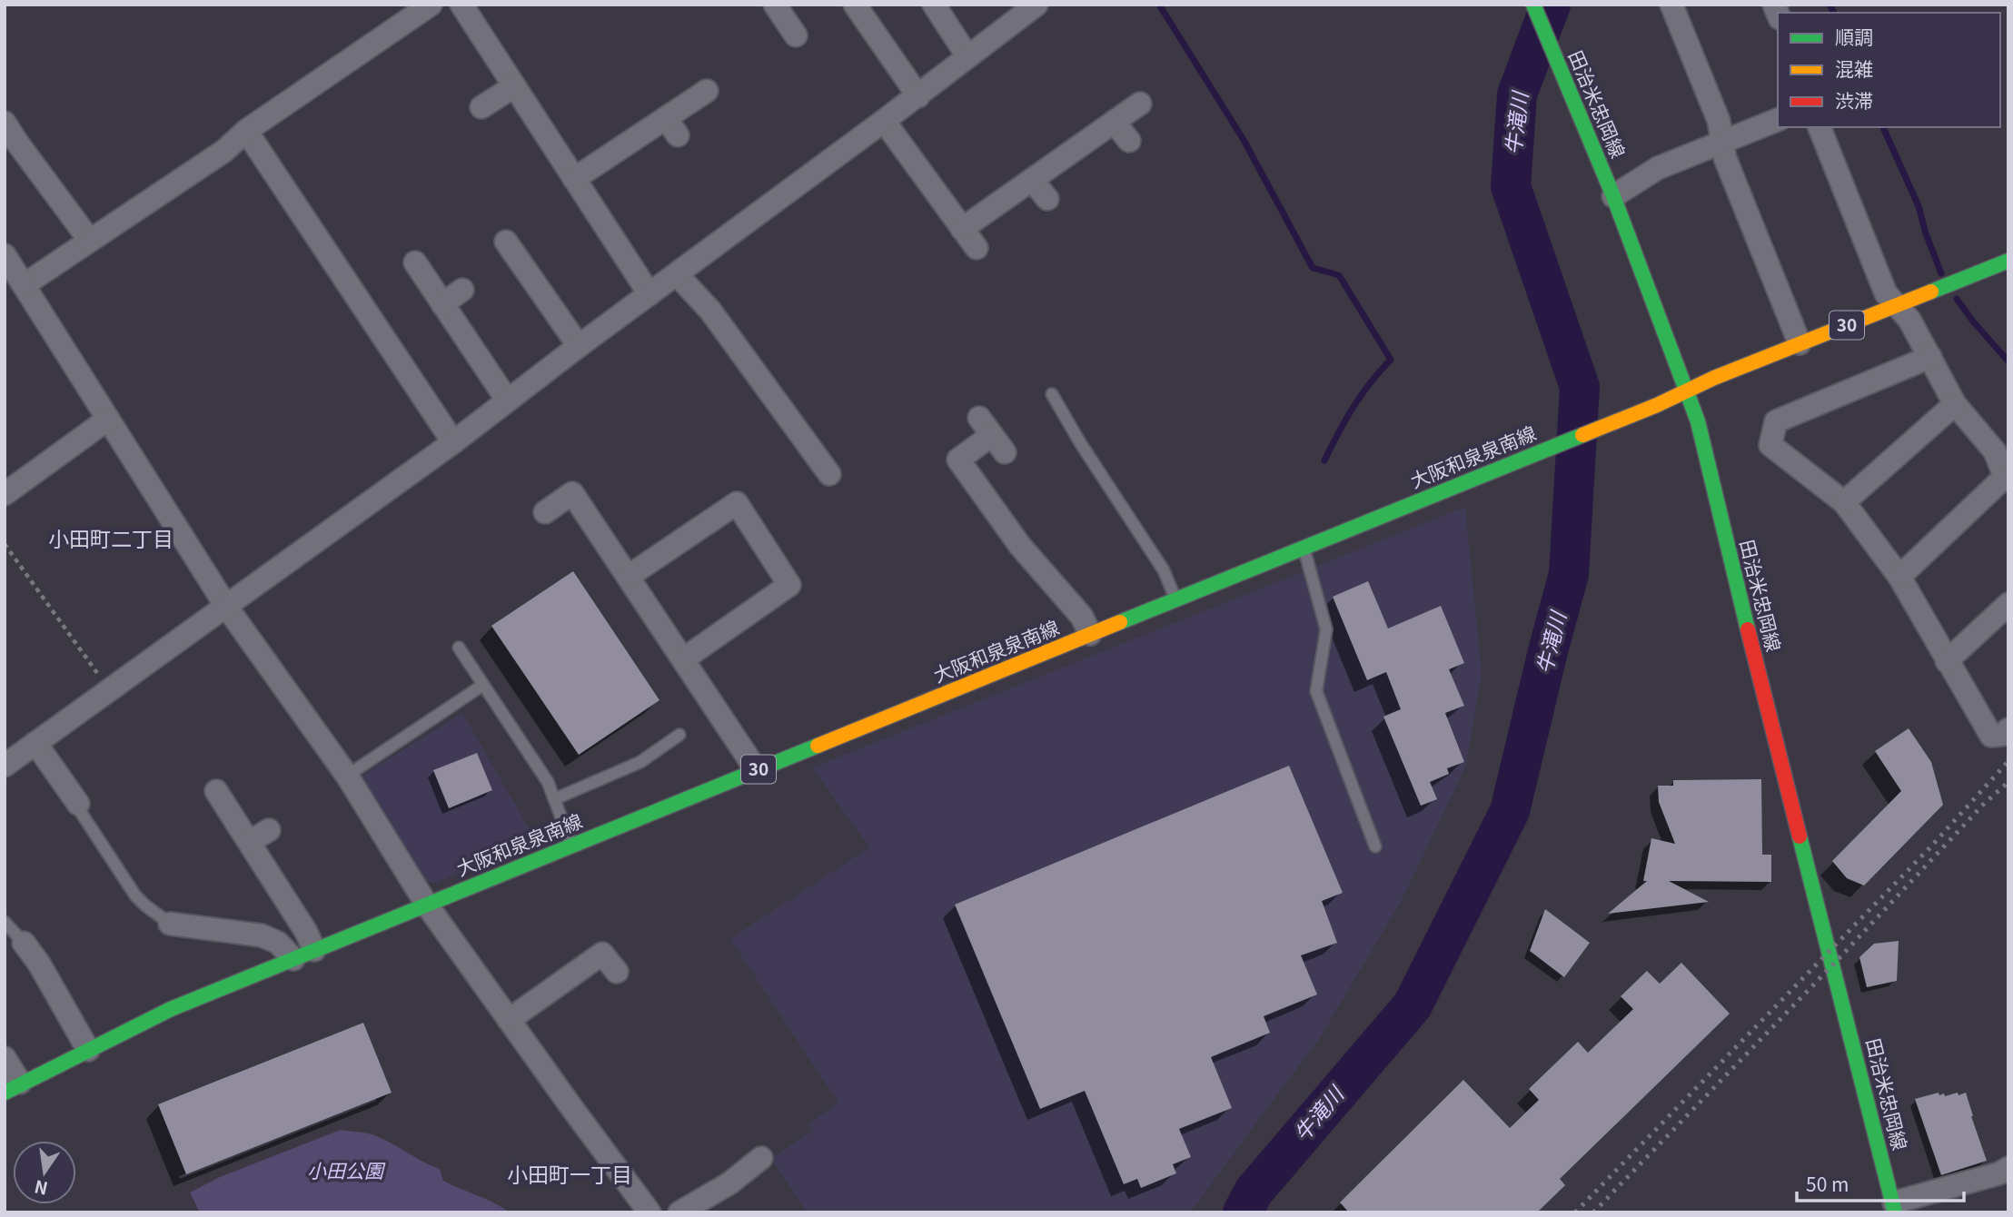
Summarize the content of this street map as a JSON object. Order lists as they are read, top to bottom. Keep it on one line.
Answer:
{"streets":{"main road":["田治米忠岡線","30","大阪和泉泉南線"]},"crossings":[["田治米忠岡線","大阪和泉泉南線"]],"districts":["小田町二丁目","小田町一丁目"],"water":["牛滝川"],"parks":["小田公園"],"legend":["順調","混雑","渋滞"],"scale_bar":"50 m","north":"bottom"}
